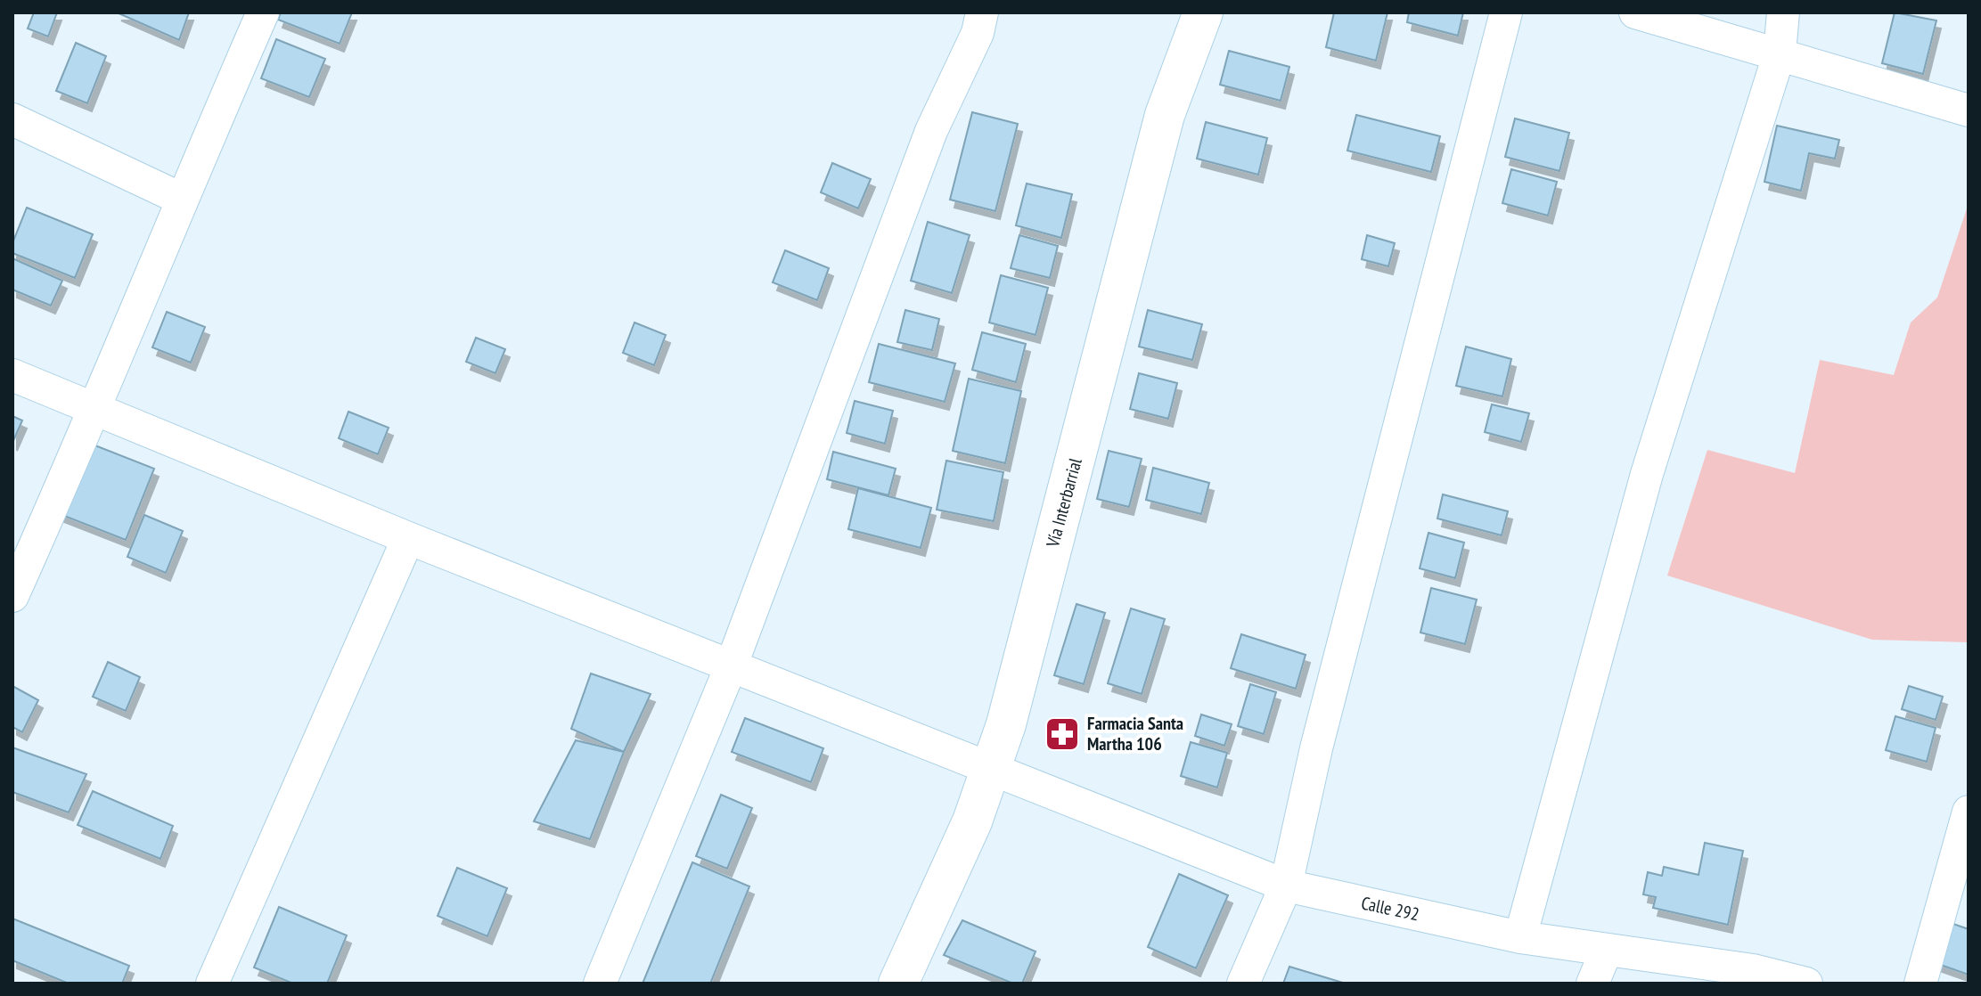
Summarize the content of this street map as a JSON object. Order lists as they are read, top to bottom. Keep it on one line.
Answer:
{"streets":{"main road":["Vía Interbarrial"],"street":["Calle 292"]},"crossings":[["Vía Interbarrial","Calle 292"]],"places":{"pharmacy":["Farmacia Santa Martha 106"]}}
